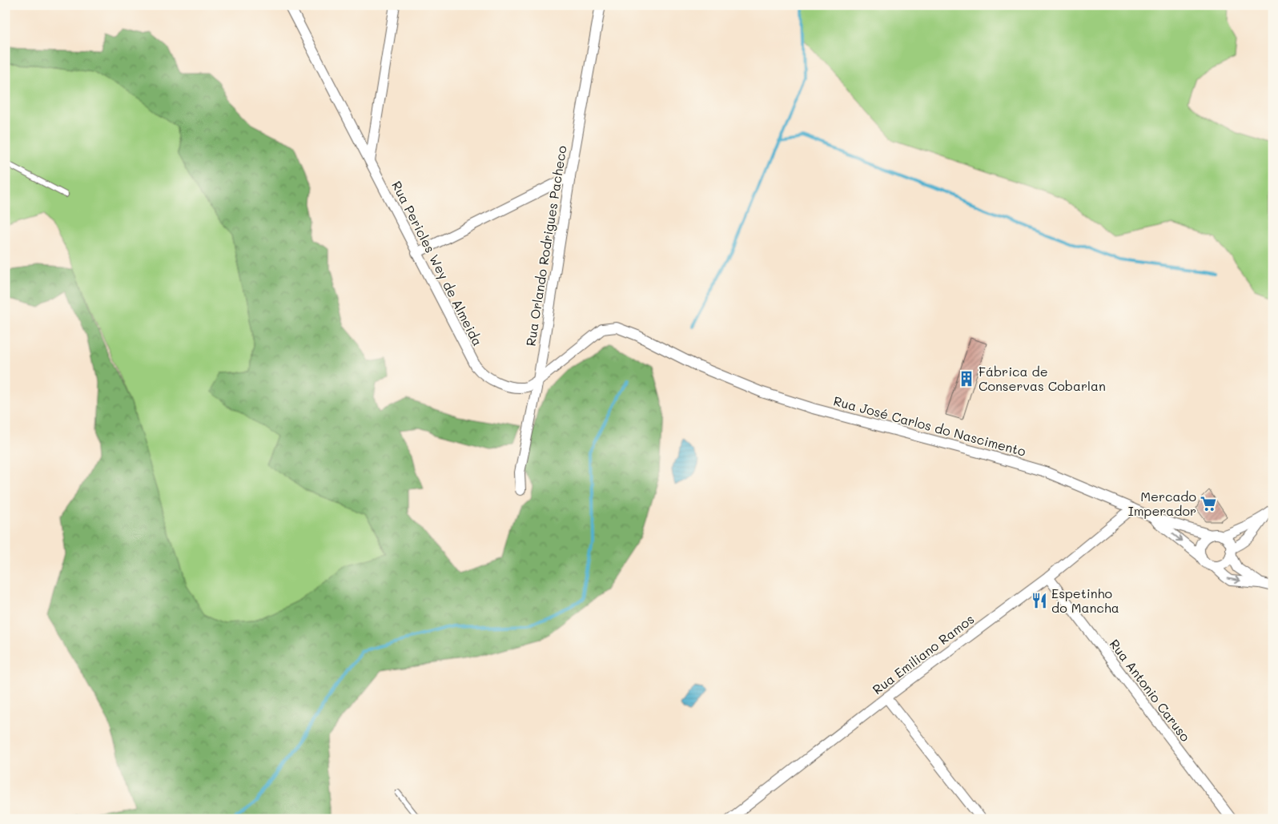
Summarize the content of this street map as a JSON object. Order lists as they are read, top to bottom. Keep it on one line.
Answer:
{"streets":{"street":["Rua Orlando Rodrigues Pacheco","Rua Pericles Wey de Almeida","Rua José Carlos do Nascimento","Rua Emiliano Ramos","Rua Antonio Caruso"]},"crossings":[["Rua Orlando Rodrigues Pacheco","Rua Pericles Wey de Almeida"],["Rua Pericles Wey de Almeida","Rua José Carlos do Nascimento"],["Rua José Carlos do Nascimento","Rua Emiliano Ramos"],["Rua Emiliano Ramos","Rua Antonio Caruso"]],"places":{"building":["Fábrica de Conservas Cobarlan"],"supermarket":["Mercado Imperador"],"restaurant":["Espetinho do Mancha"]}}
